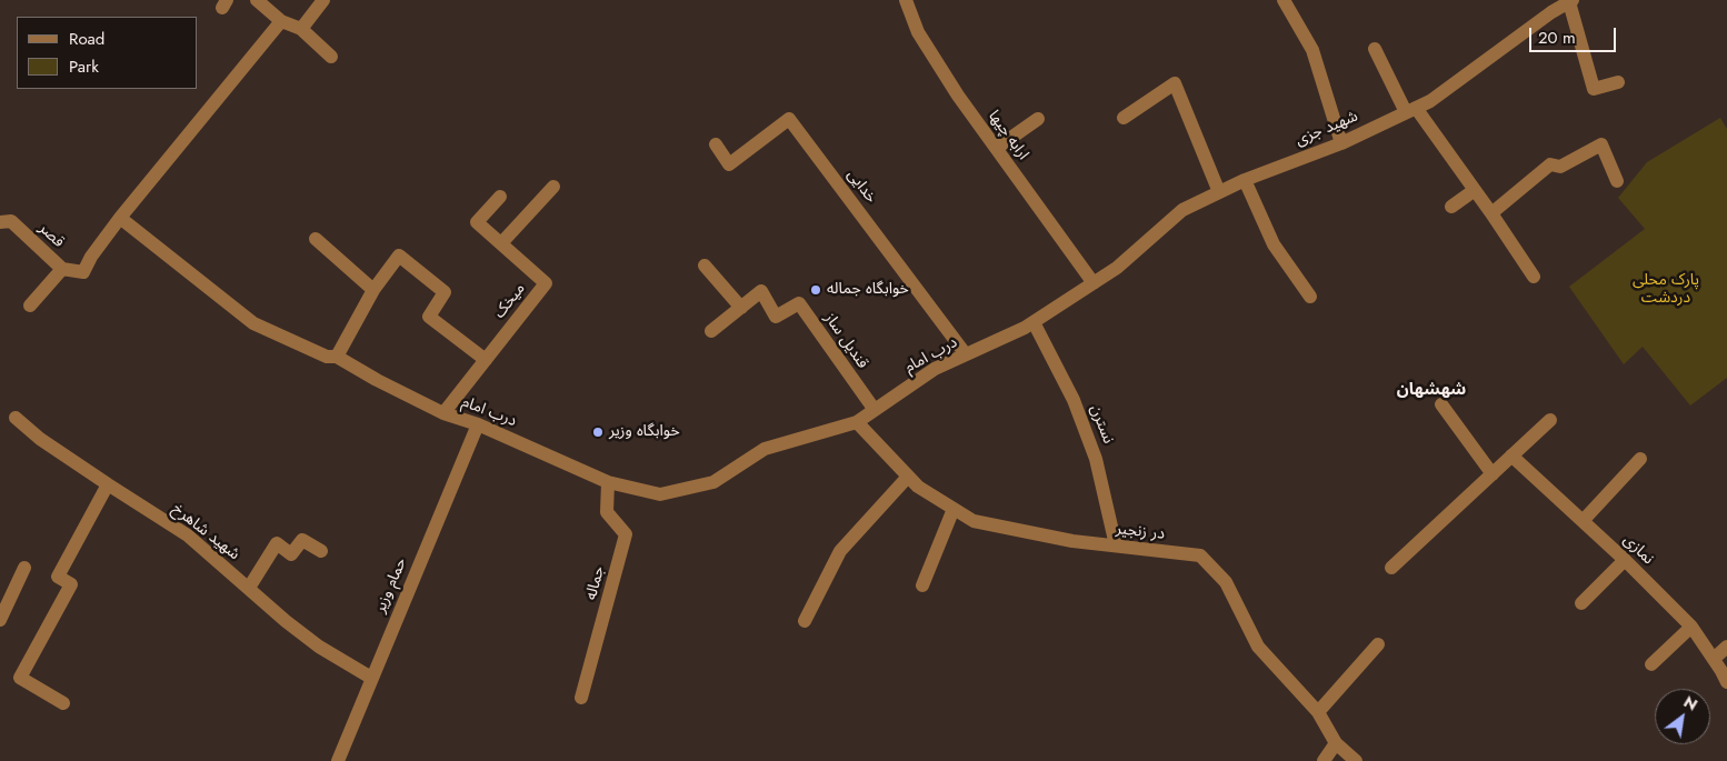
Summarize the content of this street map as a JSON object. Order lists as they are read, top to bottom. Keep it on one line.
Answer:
{"streets":{"street":["شهید جزی","ارابه چیها","خدایی","قصر","میخک","قندیل ساز","درب امام","نسترن","شهید شاهرخ","در زنجیر","نمازی","جماله","حمام وزیر"]},"crossings":[["شهید جزی","ارابه چیها"],["شهید جزی","درب امام"],["ارابه چیها","درب امام"],["خدایی","درب امام"],["قصر","درب امام"],["میخک","درب امام"],["قندیل ساز","درب امام"],["درب امام","نسترن"],["درب امام","در زنجیر"],["درب امام","جماله"],["درب امام","حمام وزیر"],["نسترن","در زنجیر"],["شهید شاهرخ","حمام وزیر"]],"districts":["شهشهان"],"parks":["پارک محلی دردشت"],"places":["خوابگاه جماله","خوابگاه وزیر"],"legend":["Road","Park"],"scale_bar":"20 m","north":"top right"}
